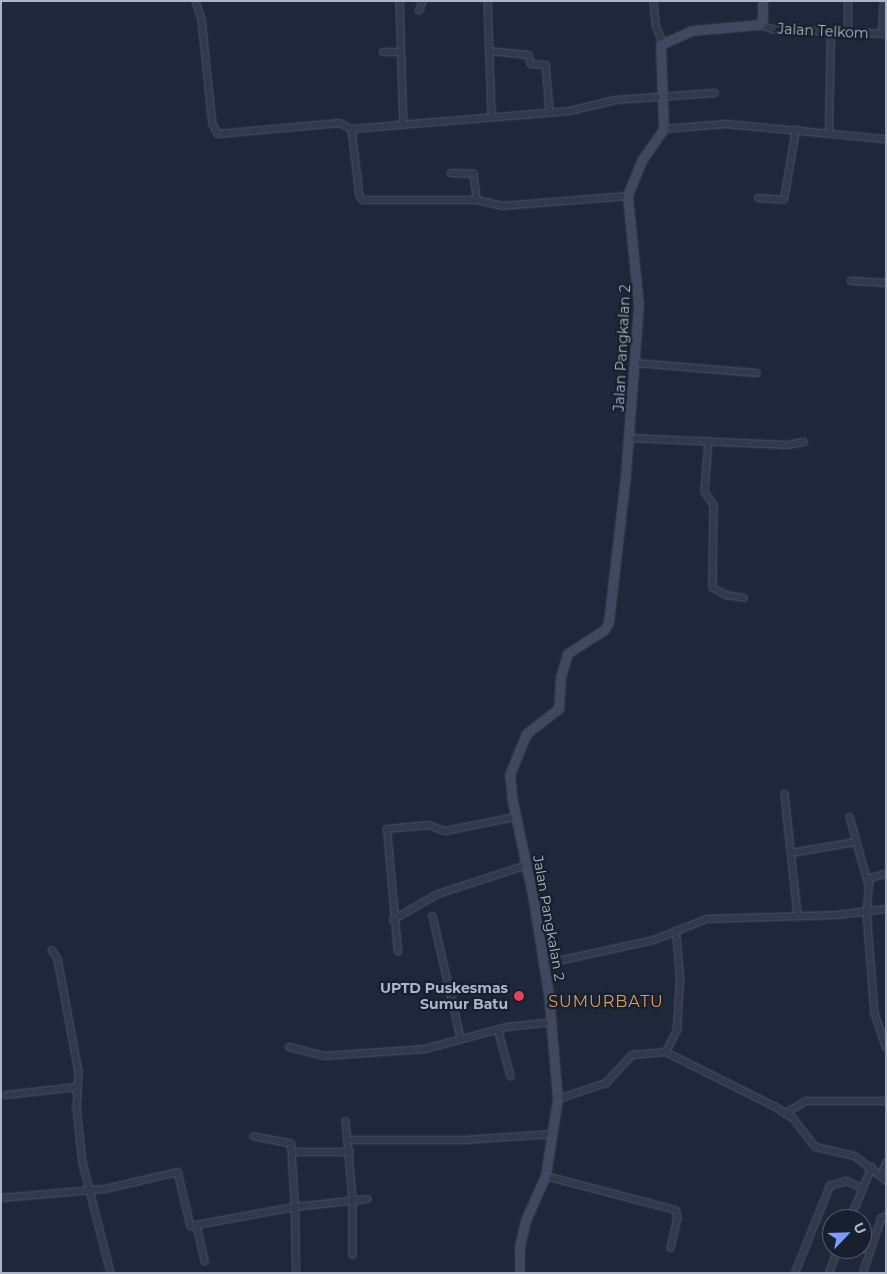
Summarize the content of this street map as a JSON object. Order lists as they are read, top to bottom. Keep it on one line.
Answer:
{"streets":{"street":["Jalan Telkom","Jalan Pangkalan 2"]},"districts":["SUMURBATU"],"places":["UPTD Puskesmas Sumur Batu"],"north":"top right"}
